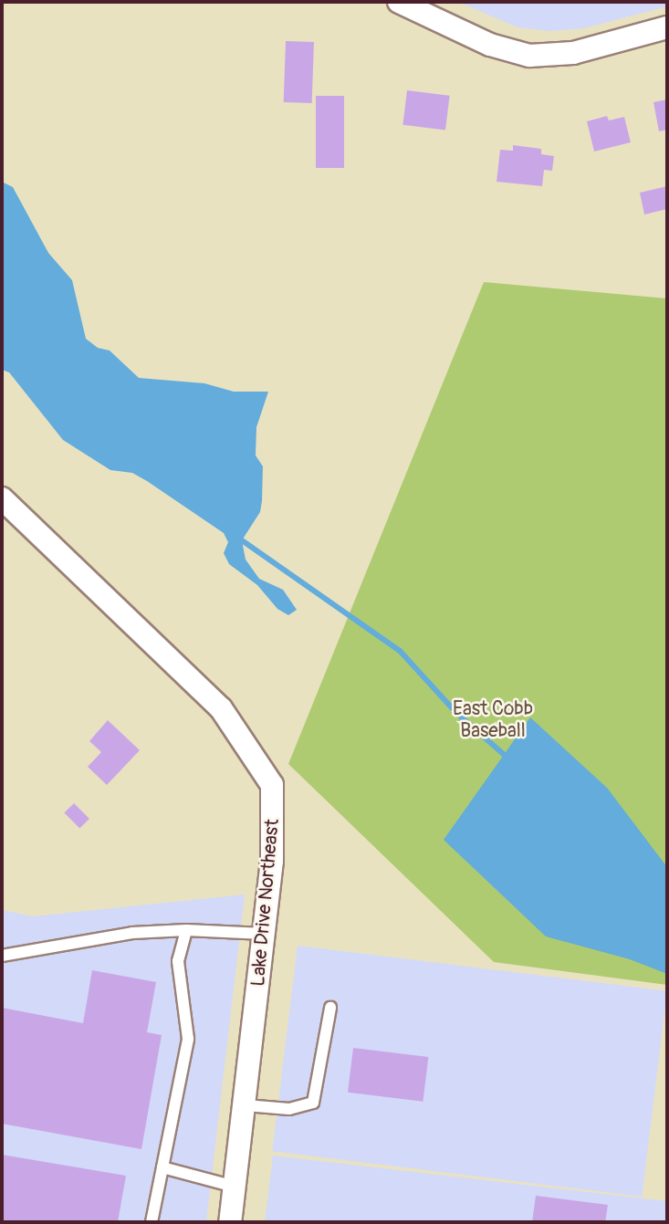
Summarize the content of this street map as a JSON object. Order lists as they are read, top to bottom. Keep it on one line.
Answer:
{"streets":{"street":["Lake Drive Northeast"]},"parks":["East Cobb Baseball"]}
